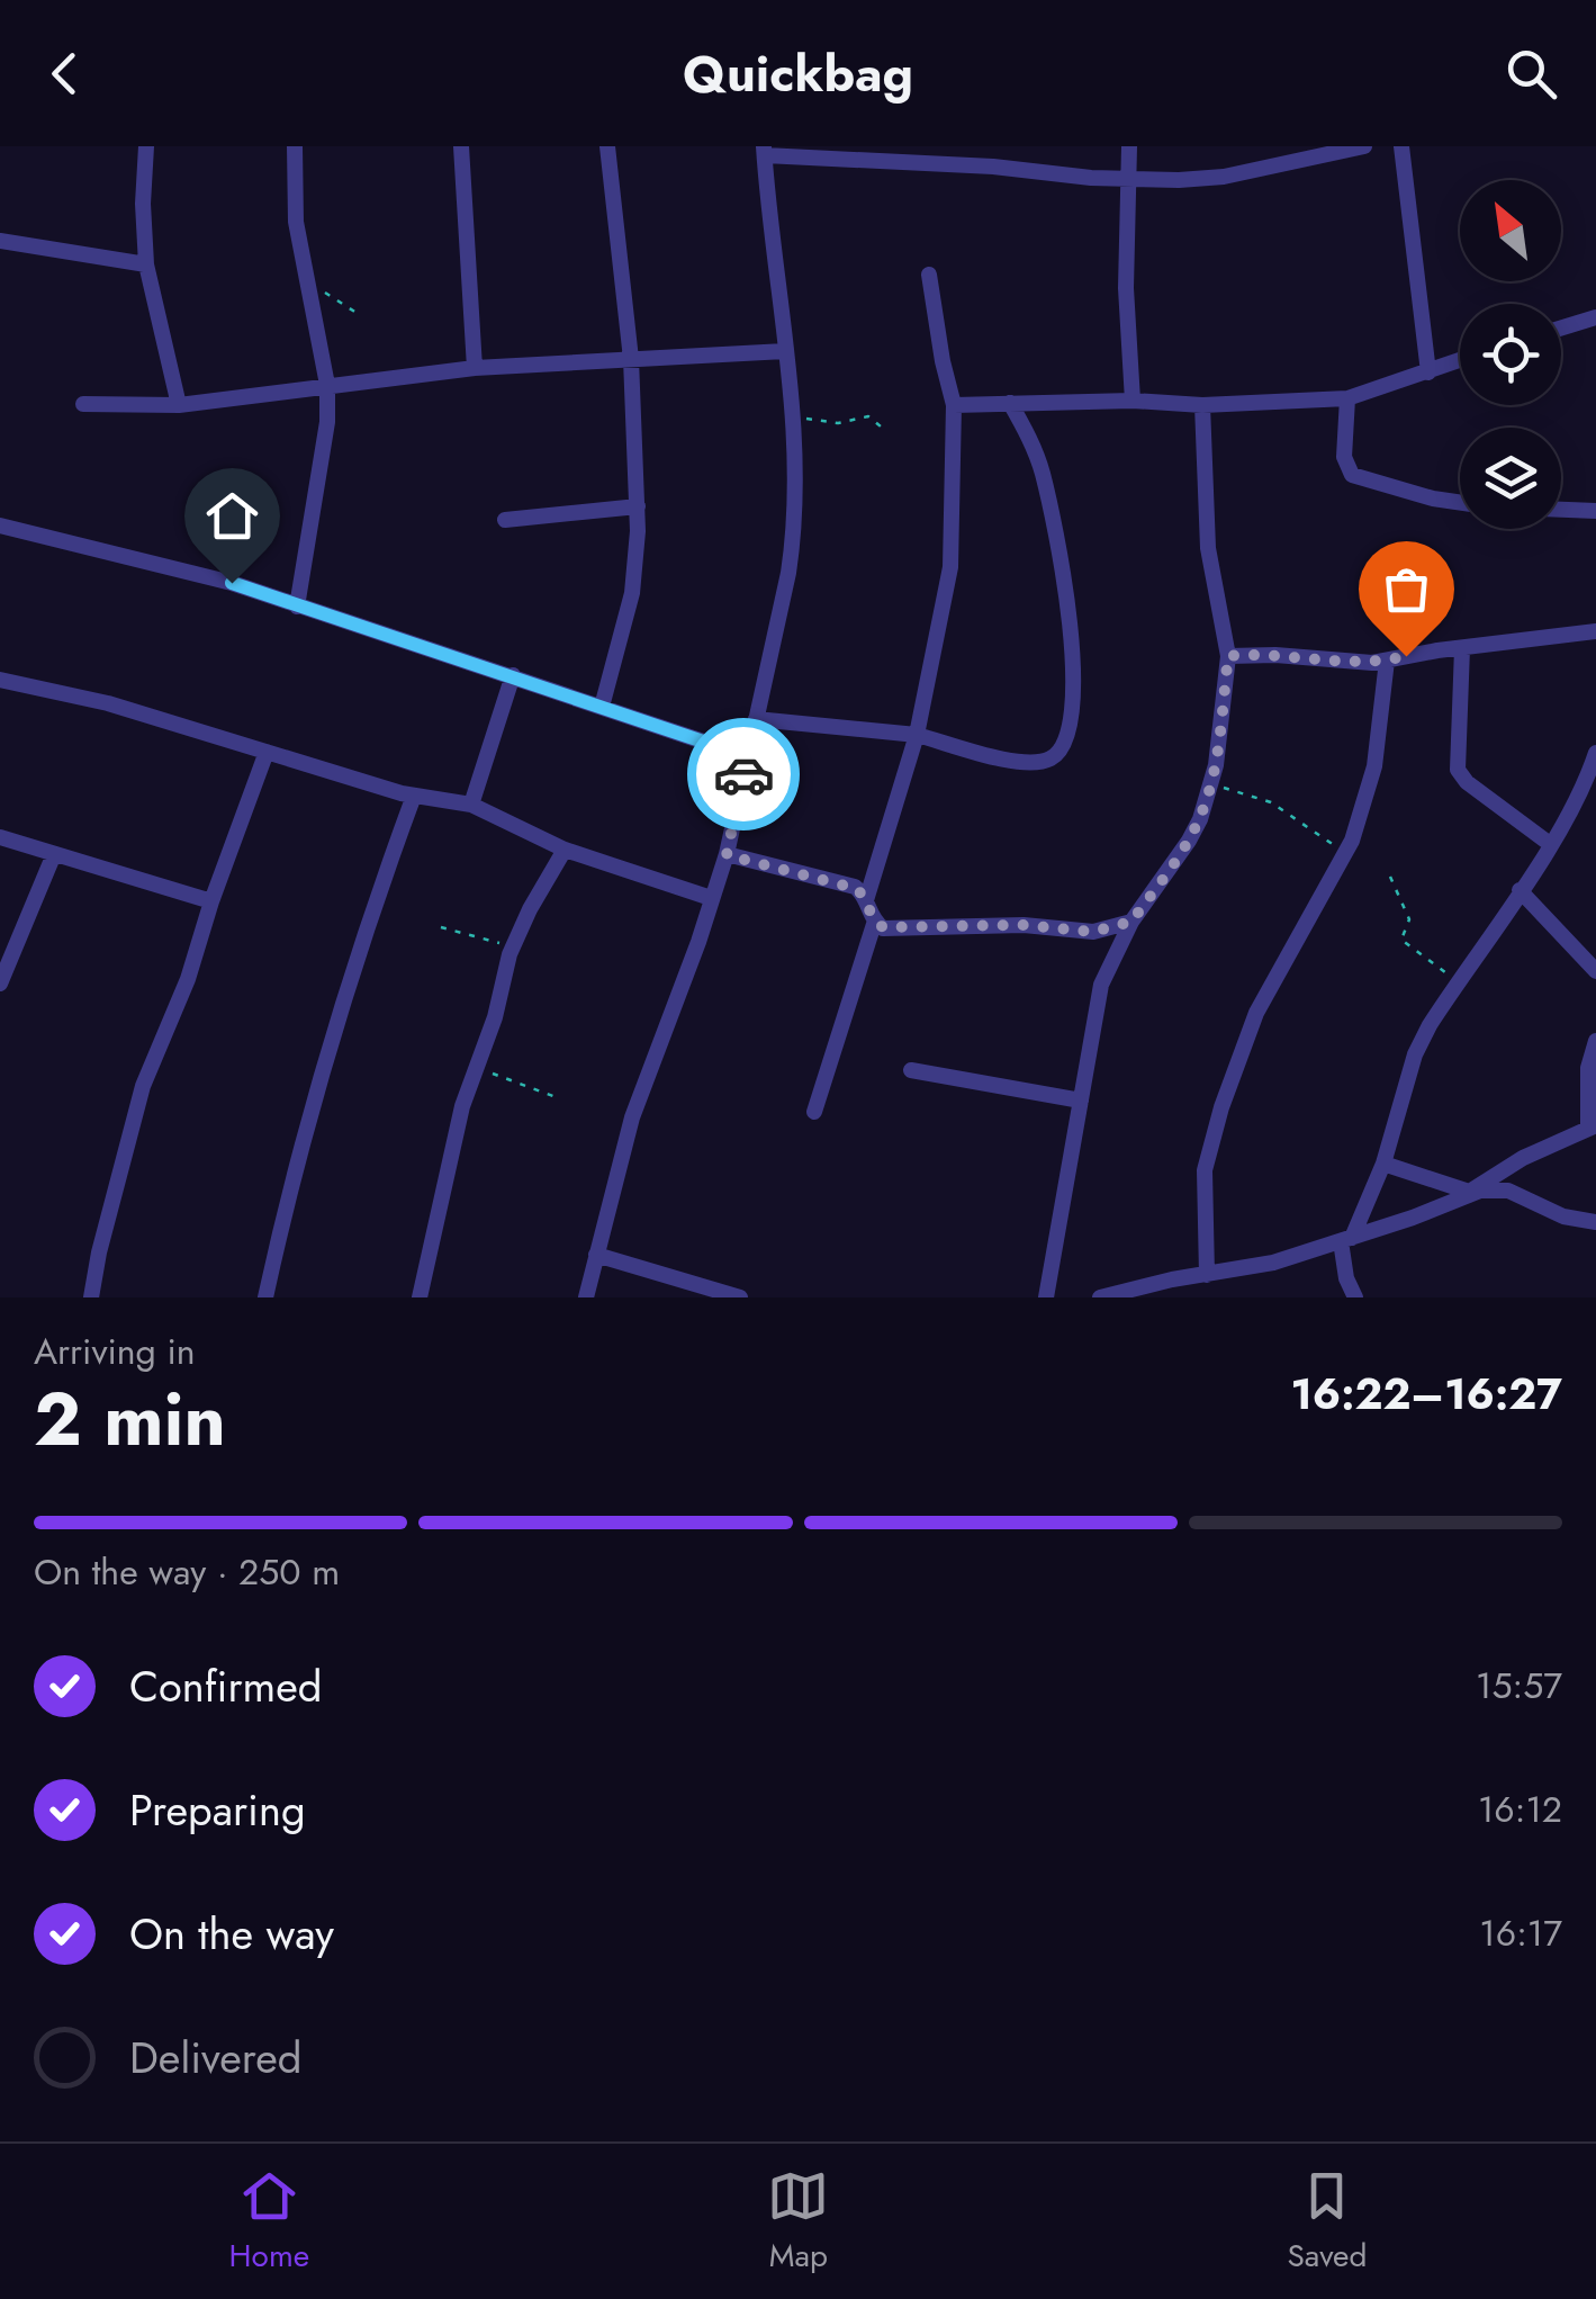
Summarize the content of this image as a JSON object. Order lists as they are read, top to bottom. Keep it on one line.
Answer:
{"north":"top left","page":{"header":"Quickbag","heading":["2 min","Arriving in","16:22–16:27"],"bar":"On the way · 250 m","list":[["Confirmed","15:57"],["Preparing","16:12"],["On the way","16:17"],"Delivered"],"tabs":["Home","Map","Saved"]}}
